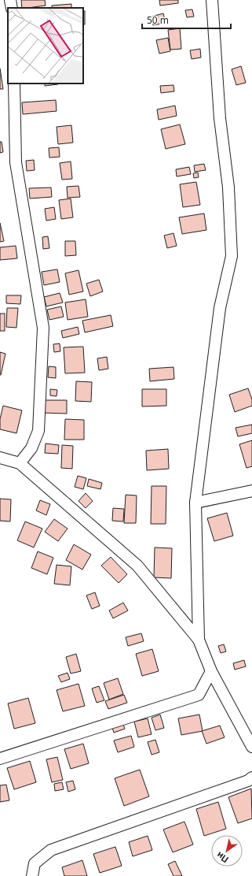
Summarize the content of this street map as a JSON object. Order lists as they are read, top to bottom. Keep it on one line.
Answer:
{"scale_bar":"50 m","north":"bottom left"}
